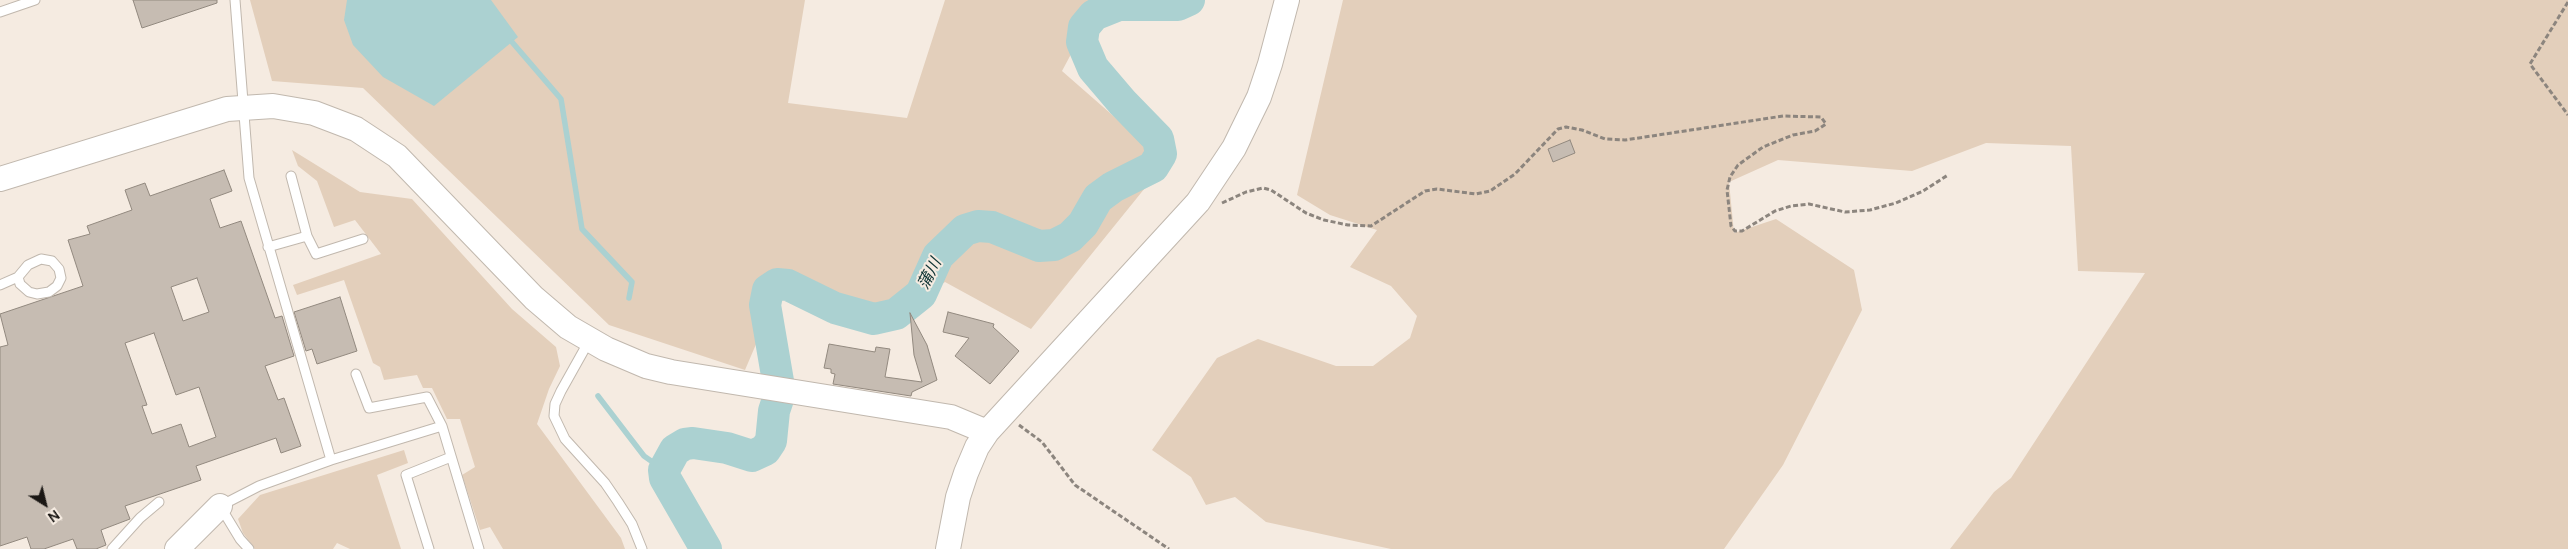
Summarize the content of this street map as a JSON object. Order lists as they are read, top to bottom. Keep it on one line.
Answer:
{"water":["蒲川"],"north":"bottom right"}
